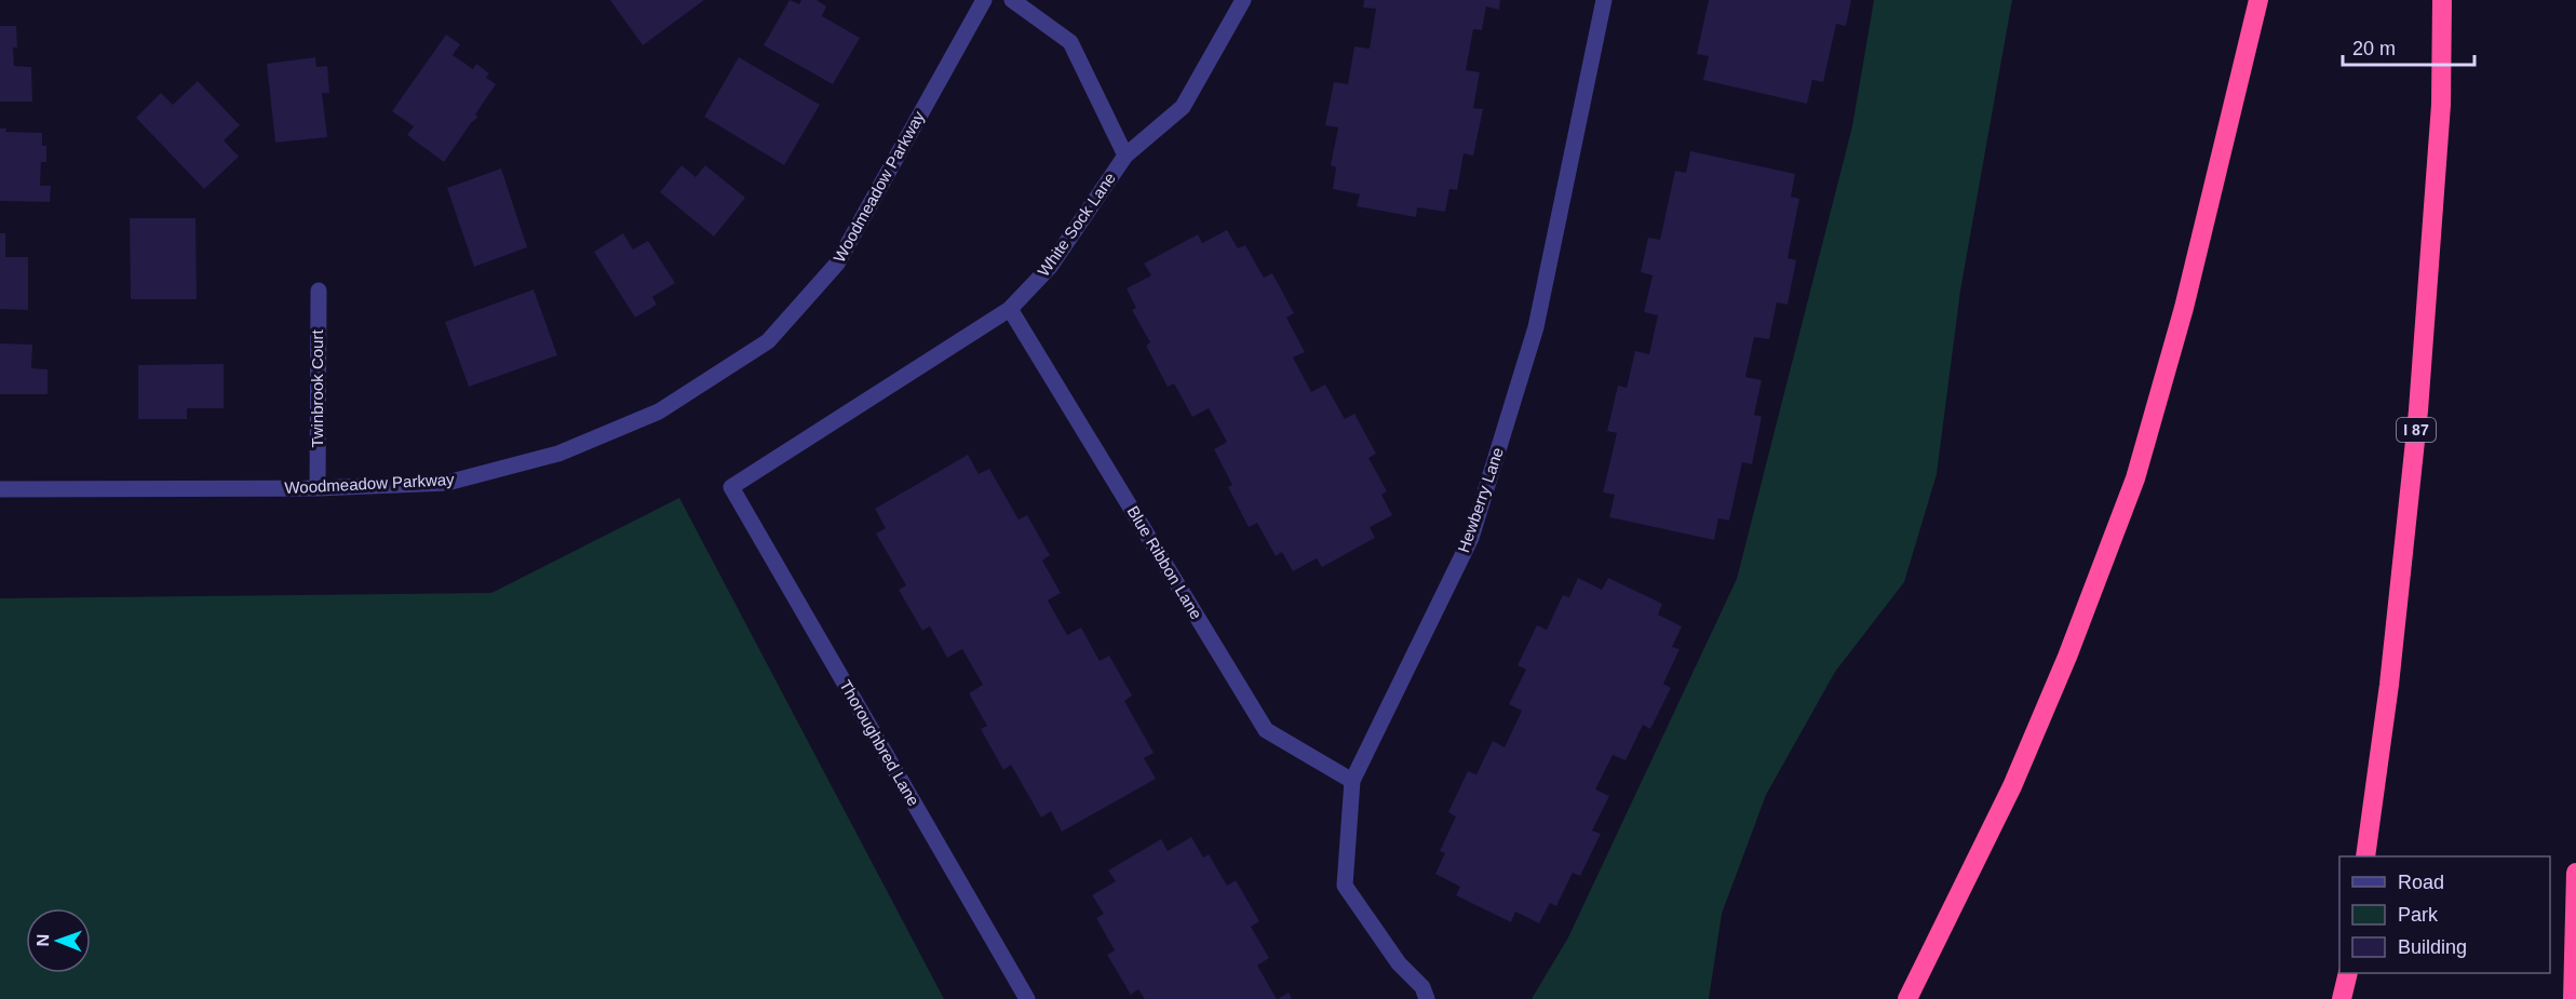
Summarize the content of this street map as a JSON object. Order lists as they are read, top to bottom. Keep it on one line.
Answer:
{"streets":{"highway":["I 87"],"street":["Woodmeadow Parkway","White Sock Lane","Twinbrook Court","Hewberry Lane","Blue Ribbon Lane","Thoroughbred Lane"]},"crossings":[["Woodmeadow Parkway","Twinbrook Court"],["White Sock Lane","Blue Ribbon Lane"],["White Sock Lane","Thoroughbred Lane"],["Hewberry Lane","Blue Ribbon Lane"]],"legend":["Road","Park","Building"],"scale_bar":"20 m","north":"left"}
